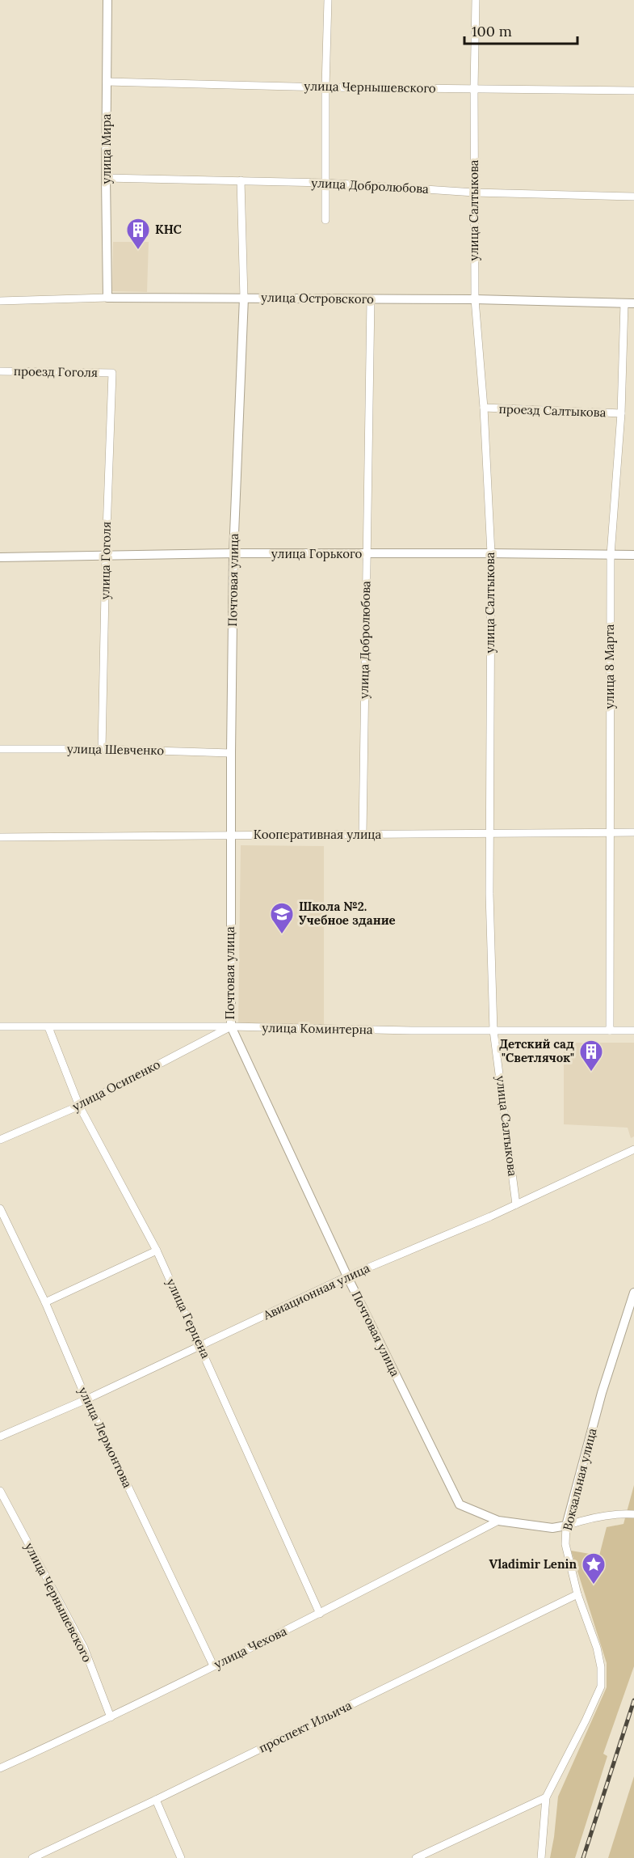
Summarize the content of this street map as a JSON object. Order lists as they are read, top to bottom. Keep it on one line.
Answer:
{"streets":{"street":["улица Чернышевского","улица Мира","улица Добролюбова","улица Салтыкова","улица Островского","проезд Гоголя","проезд Салтыкова","улица Горького","улица Гоголя","Почтовая улица","улица 8 Марта","улица Шевченко","Кооперативная улица","улица Коминтерна","улица Осипенко","Авиационная улица","улица Герцена","улица Лермонтова","Вокзальная улица","улица Чехова","проспект Ильича"]},"crossings":[["улица Чернышевского","улица Мира"],["улица Чернышевского","улица Салтыкова"],["улица Чернышевского","улица Чехова"],["улица Мира","улица Добролюбова"],["улица Мира","улица Островского"],["улица Добролюбова","улица Салтыкова"],["улица Добролюбова","улица Островского"],["улица Добролюбова","улица Горького"],["улица Добролюбова","Кооперативная улица"],["улица Салтыкова","улица Островского"],["улица Салтыкова","проезд Салтыкова"],["улица Салтыкова","улица Горького"],["улица Салтыкова","Кооперативная улица"],["улица Салтыкова","улица Коминтерна"],["улица Салтыкова","Авиационная улица"],["улица Островского","Почтовая улица"],["улица Островского","улица 8 Марта"],["проезд Гоголя","улица Гоголя"],["проезд Салтыкова","улица 8 Марта"],["улица Горького","улица Гоголя"],["улица Горького","Почтовая улица"],["улица Горького","улица 8 Марта"],["улица Гоголя","улица Шевченко"],["Почтовая улица","улица Шевченко"],["Почтовая улица","Кооперативная улица"],["Почтовая улица","улица Коминтерна"],["Почтовая улица","улица Осипенко"],["Почтовая улица","Авиационная улица"],["Почтовая улица","Вокзальная улица"],["Почтовая улица","улица Чехова"],["улица 8 Марта","Кооперативная улица"],["улица 8 Марта","улица Коминтерна"],["улица Коминтерна","улица Осипенко"],["улица Коминтерна","улица Герцена"],["улица Осипенко","улица Герцена"],["Авиационная улица","улица Герцена"],["Авиационная улица","улица Лермонтова"],["улица Герцена","улица Чехова"],["улица Лермонтова","улица Чехова"],["Вокзальная улица","проспект Ильича"]],"places":{"building":["КНС","Детский сад \"Светлячок\""],"school or university":["Школа №2. Учебное здание"],"place":["Vladimir Lenin"]},"scale_bar":"100 m"}
